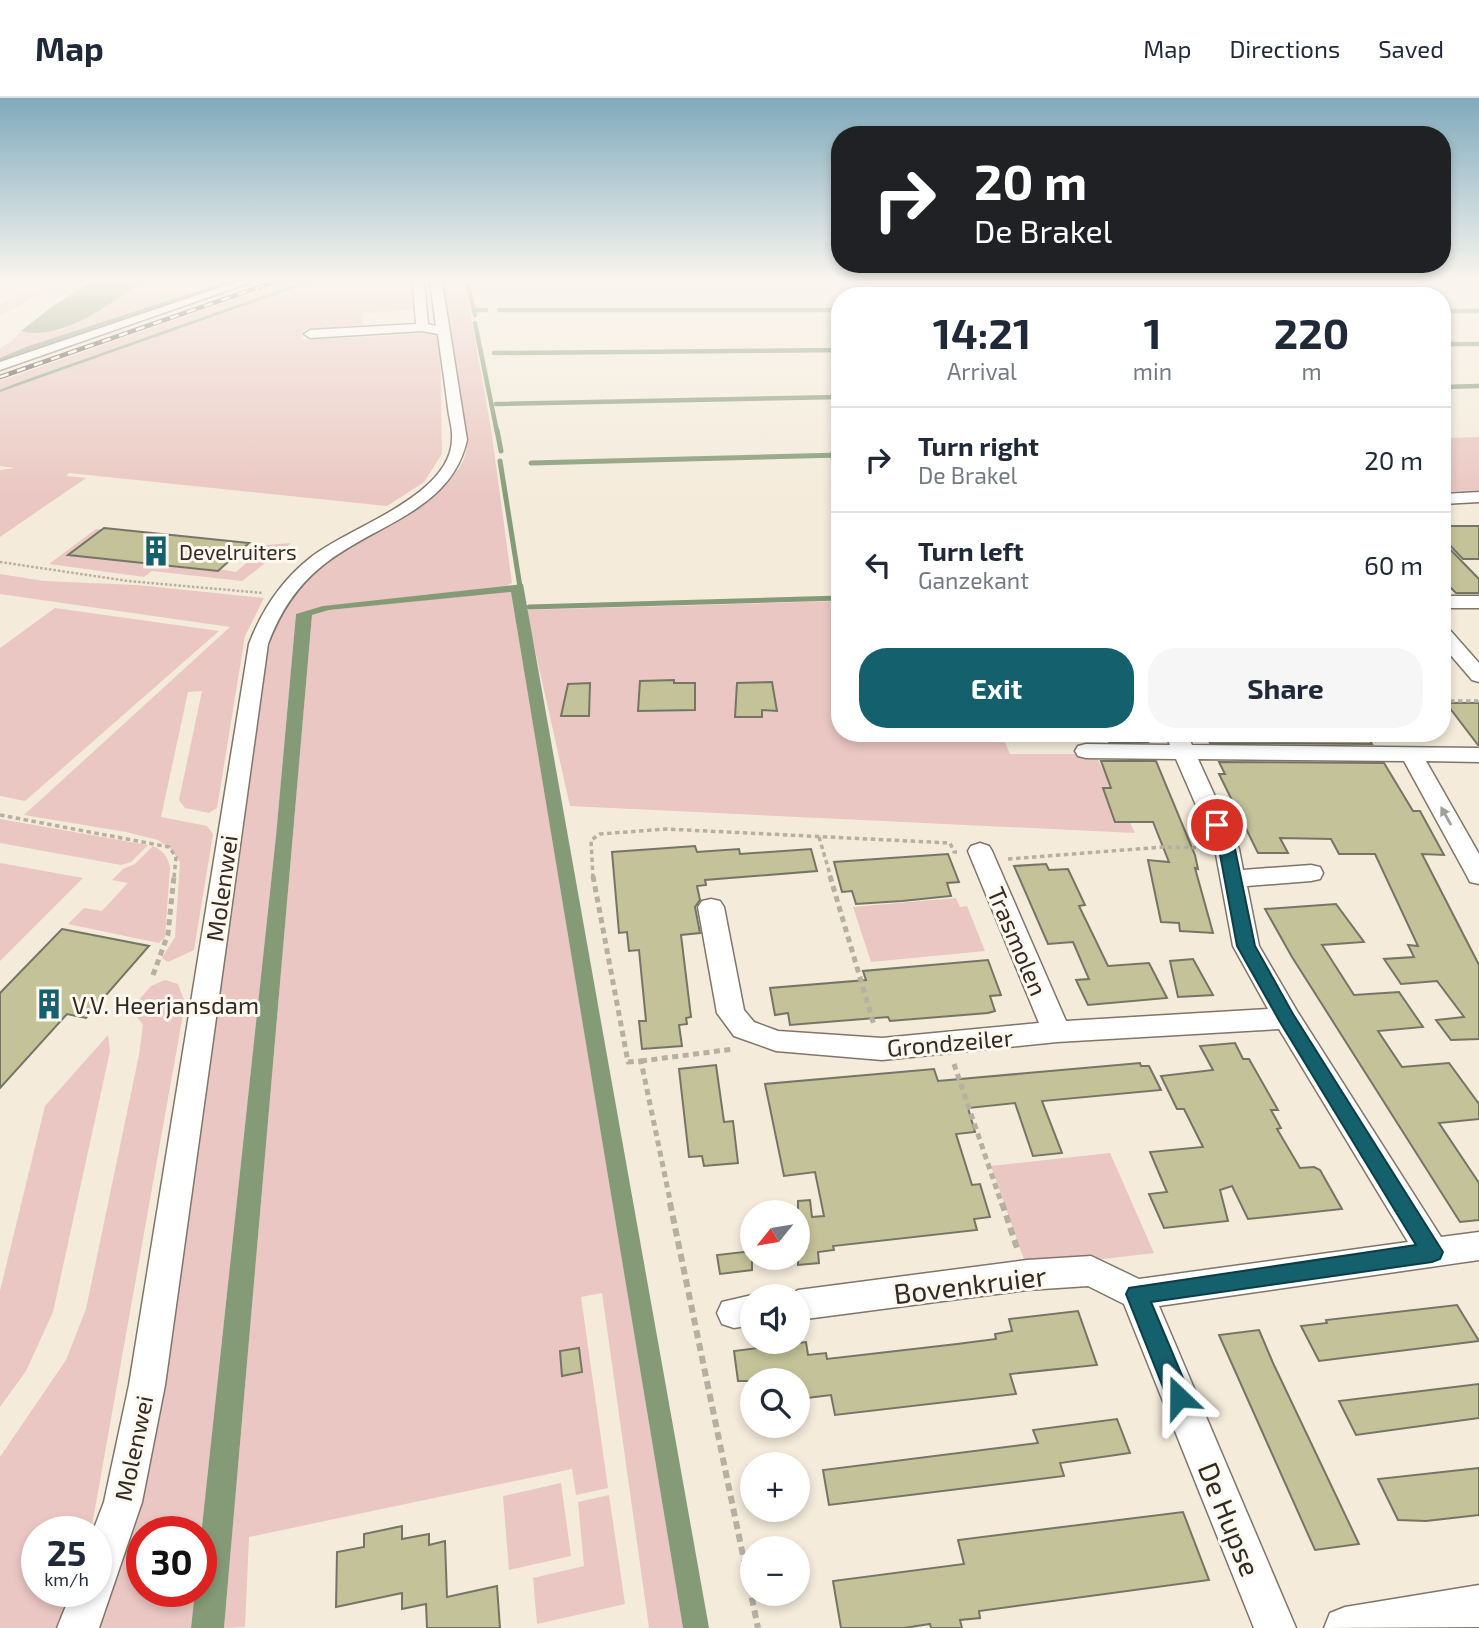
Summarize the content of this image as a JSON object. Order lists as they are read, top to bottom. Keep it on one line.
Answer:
{"streets":{"street":["Molenwei","Trasmolen","Grondzeiler","Bovenkruier","De Hupse"]},"crossings":[["Trasmolen","Grondzeiler"],["Bovenkruier","De Hupse"]],"places":{"building":["Develruiters","V.V. Heerjansdam"]},"north":"bottom left","page":{"header":"Map","nav":["Map","Directions","Saved"],"turn":["20 m","De Brakel"],"eta":["14:21","Arrival","1","min","220","m"],"list":[{"name":"Turn right","note":"De Brakel","value":"20 m"},{"name":"Turn left","note":"Ganzekant","value":"60 m"}],"buttons":["Exit","Share"],"map_buttons":["+","−"],"speed":"25 km/h","limit":"30"}}
